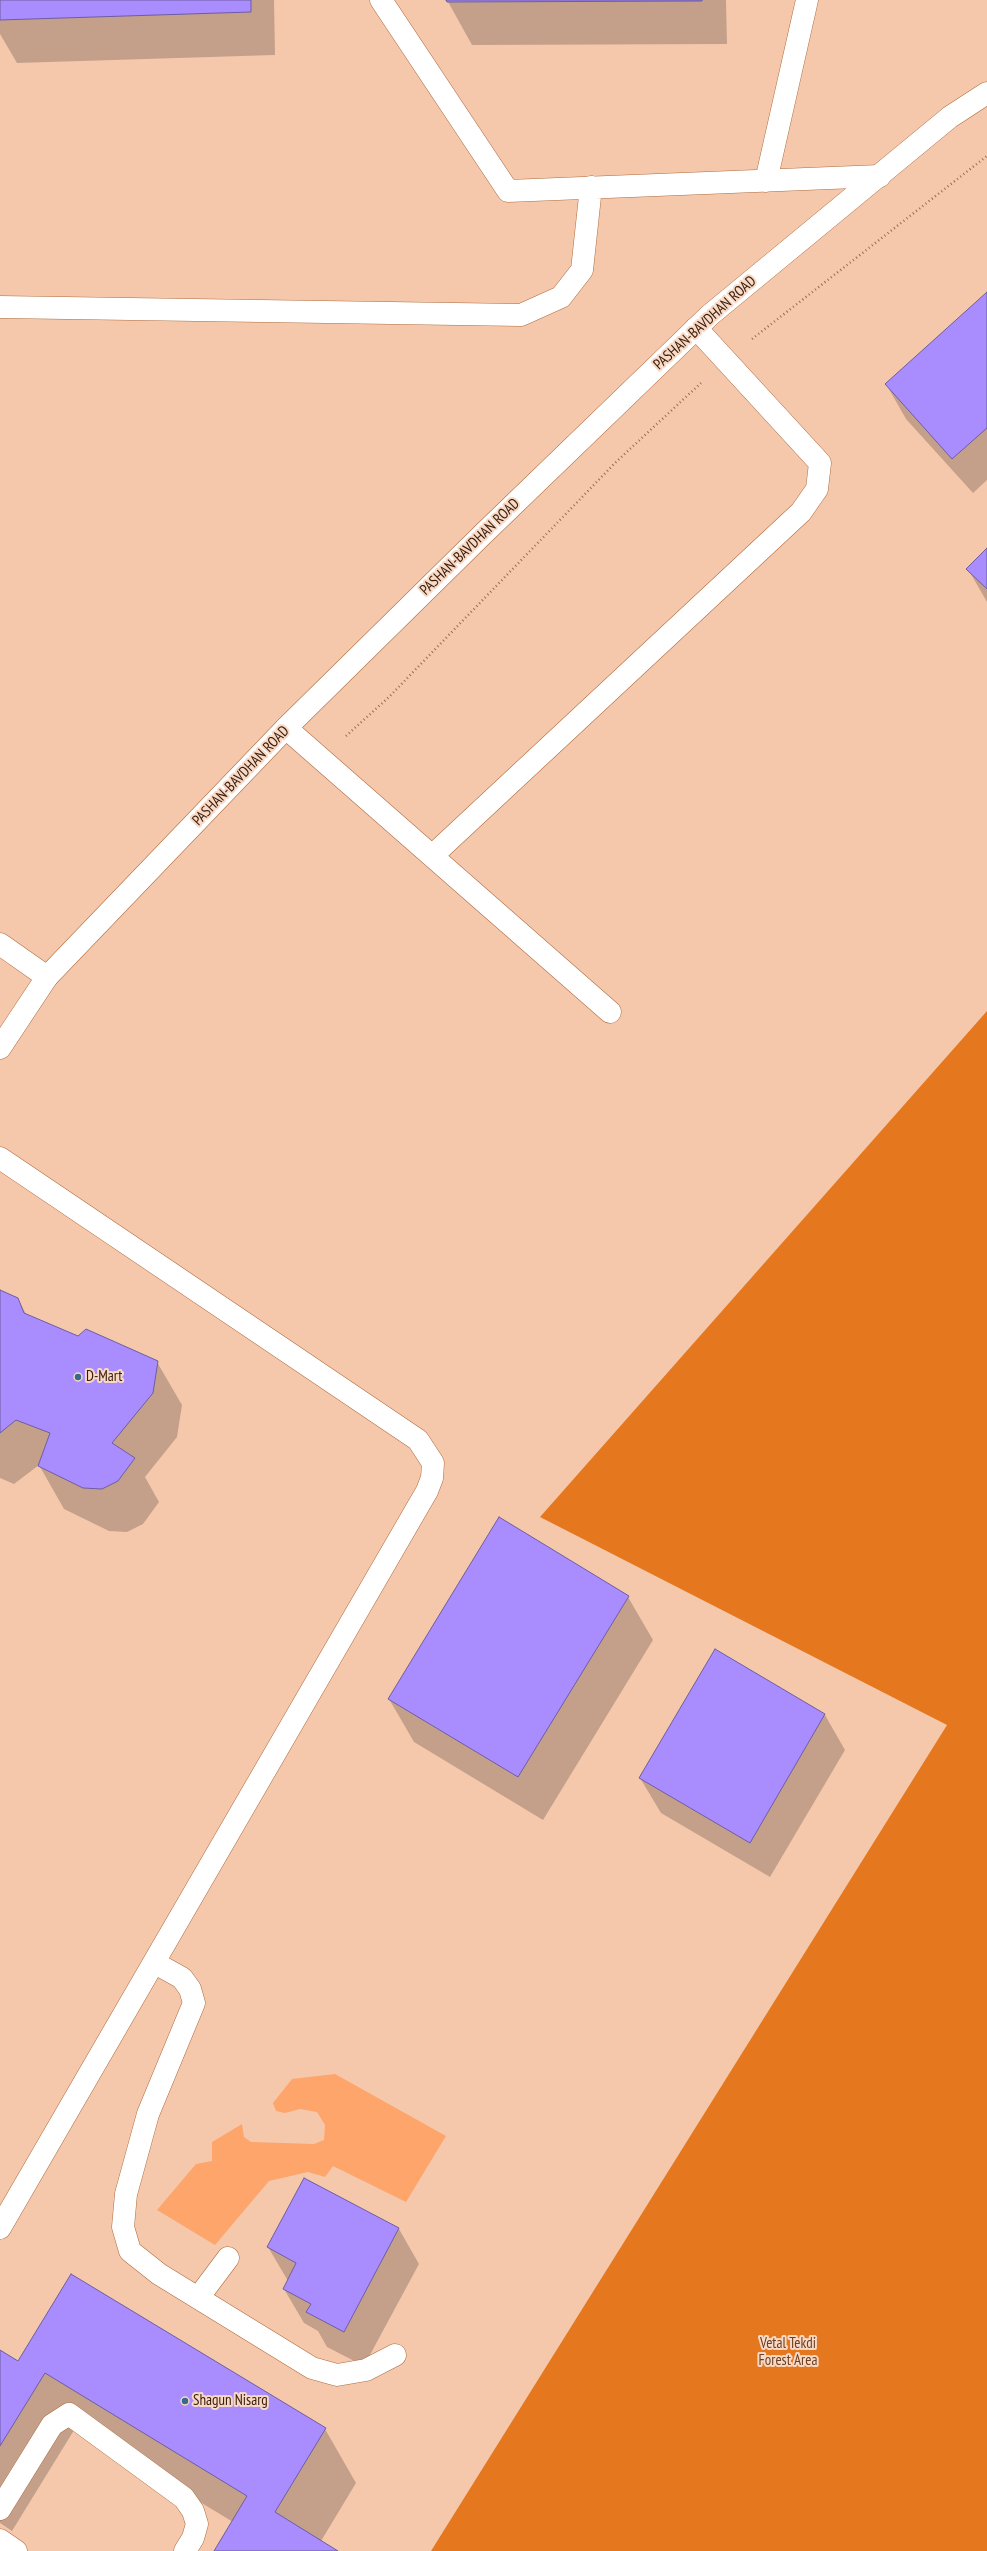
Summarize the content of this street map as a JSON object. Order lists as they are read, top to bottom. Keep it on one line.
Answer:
{"streets":{"street":["PASHAN-BAVDHAN ROAD"]},"parks":["Vetal Tekdi Forest Area"],"places":["D-Mart","Shagun Nisarg"]}
